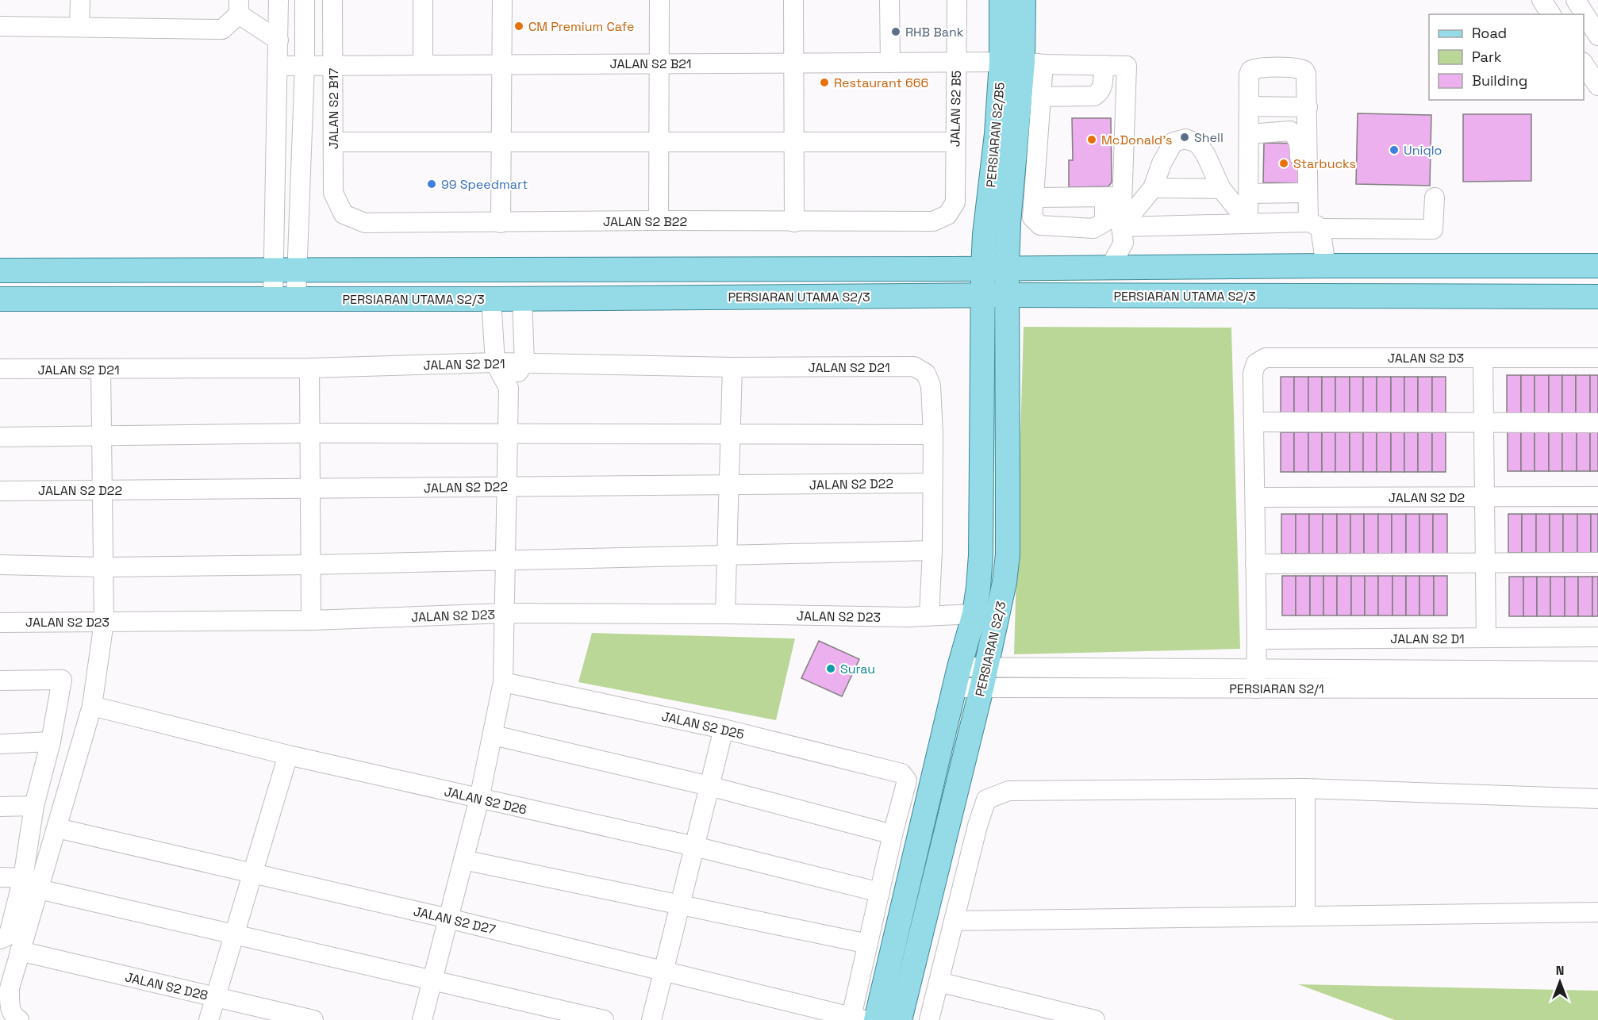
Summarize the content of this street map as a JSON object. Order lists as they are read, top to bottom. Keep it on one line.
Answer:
{"streets":{"main road":["PERSIARAN S2/B5","PERSIARAN UTAMA S2/3","PERSIARAN S2/3"],"street":["JALAN S2 B21","JALAN S2 B17","JALAN S2 B5","JALAN S2 B22","JALAN S2 D3","JALAN S2 D21","JALAN S2 D22","JALAN S2 D2","JALAN S2 D23","JALAN S2 D1","PERSIARAN S2/1","JALAN S2 D25","JALAN S2 D26","JALAN S2 D27","JALAN S2 D28"]},"crossings":[["JALAN S2 B21","JALAN S2 B17"],["JALAN S2 B21","JALAN S2 B5"],["JALAN S2 B21","PERSIARAN S2/B5"],["JALAN S2 B17","JALAN S2 B22"],["JALAN S2 B5","JALAN S2 B22"],["PERSIARAN S2/B5","PERSIARAN UTAMA S2/3"],["PERSIARAN S2/B5","JALAN S2 D23"],["PERSIARAN S2/B5","PERSIARAN S2/3"],["PERSIARAN S2/B5","PERSIARAN S2/1"],["PERSIARAN UTAMA S2/3","PERSIARAN S2/3"],["PERSIARAN S2/3","PERSIARAN S2/1"]],"places":["CM Premium Cafe","RHB Bank","Restaurant 666","Shell","McDonald's","Uniqlo","Starbucks","99 Speedmart","Surau"],"legend":["Road","Park","Building"],"north":"top"}
